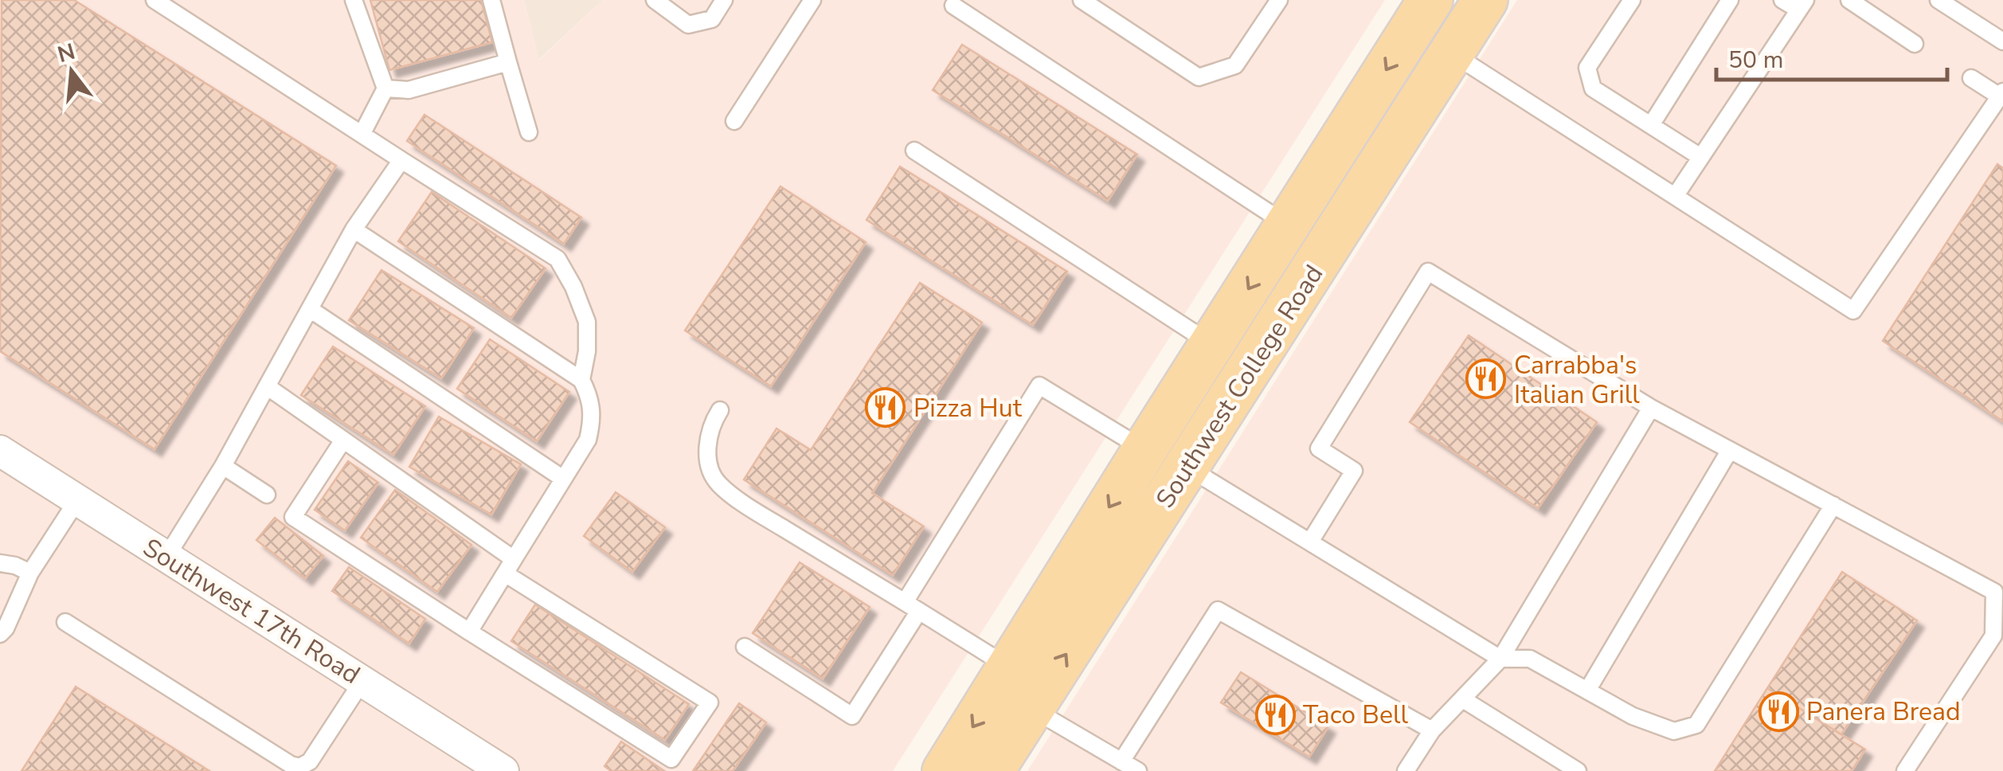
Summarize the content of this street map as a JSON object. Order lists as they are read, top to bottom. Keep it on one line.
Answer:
{"streets":{"main road":["Southwest College Road"],"street":["Southwest 17th Road"]},"places":{"restaurant":["Carrabba's Italian Grill","Pizza Hut","Panera Bread","Taco Bell"]},"scale_bar":"50 m","north":"top"}
